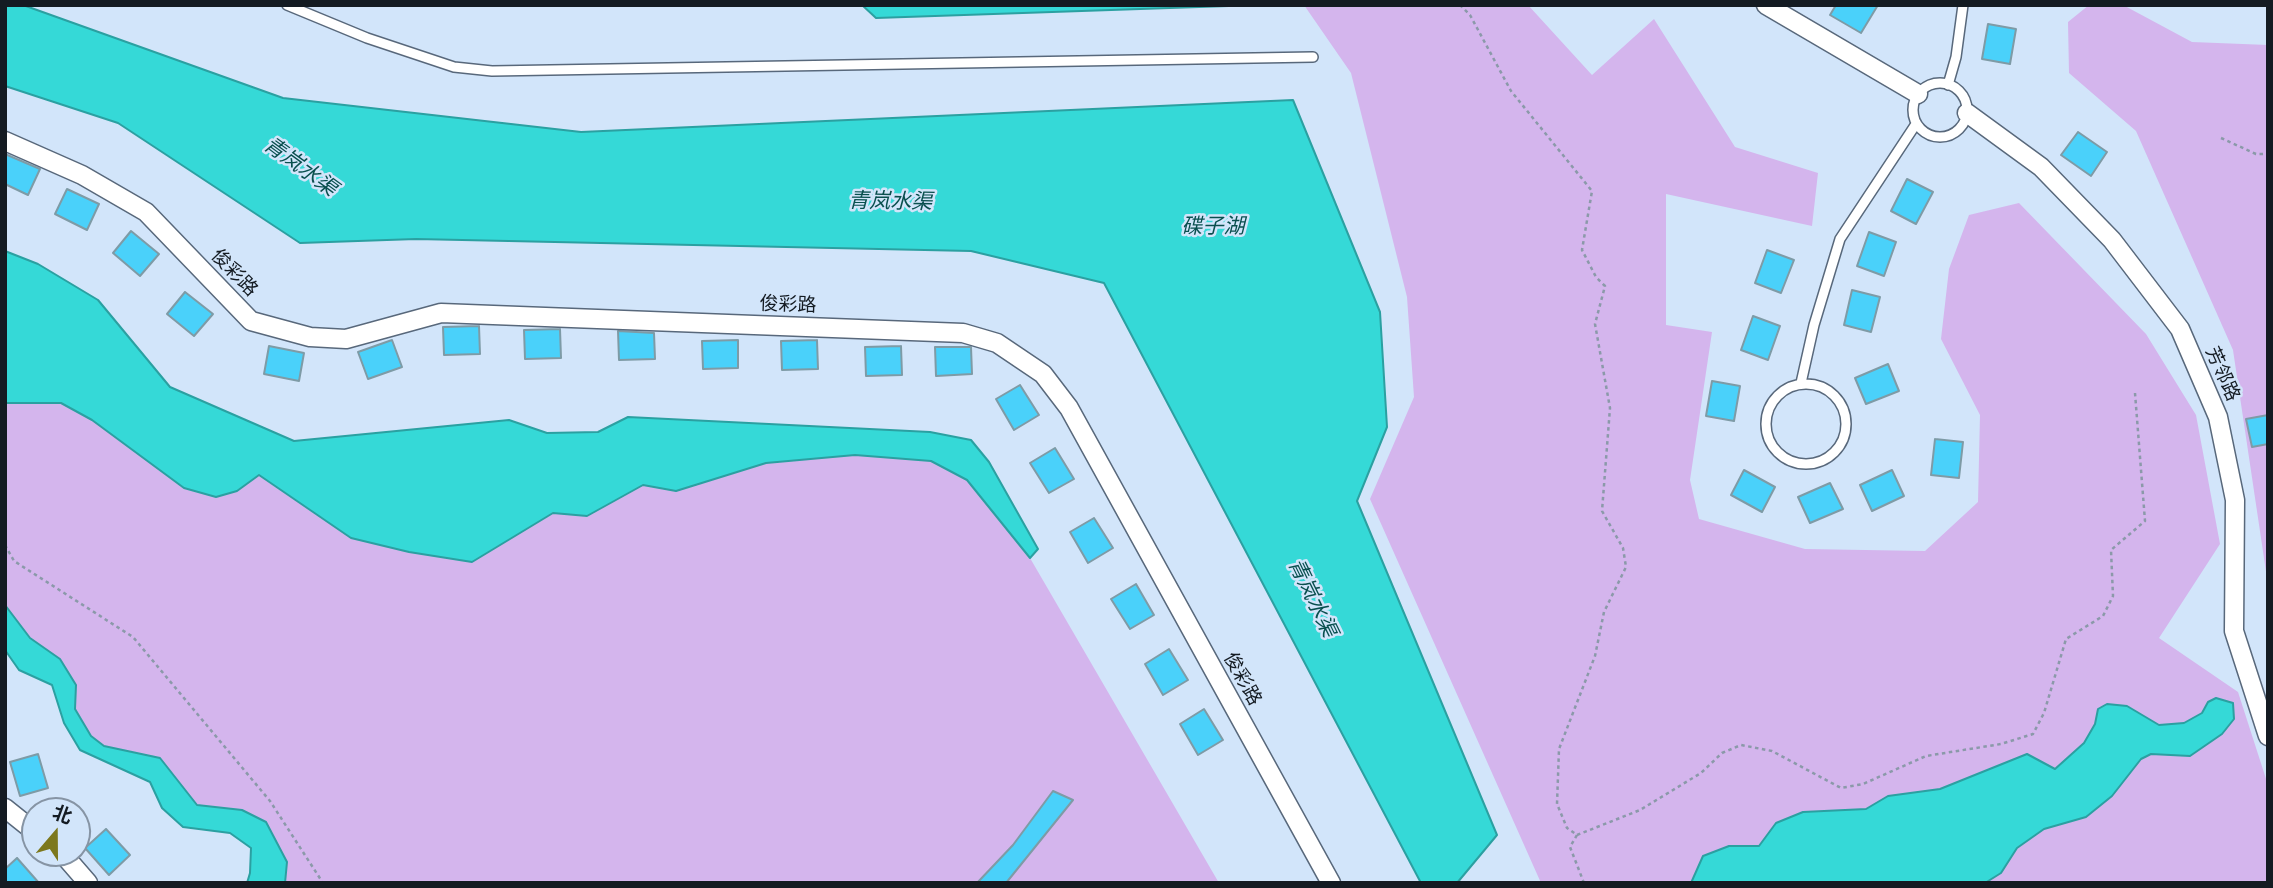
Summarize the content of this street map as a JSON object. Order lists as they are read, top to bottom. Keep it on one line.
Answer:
{"streets":{"street":["俊彩路","芳邻路"]},"water":["青岚水渠","碟子湖"],"north":"top"}
